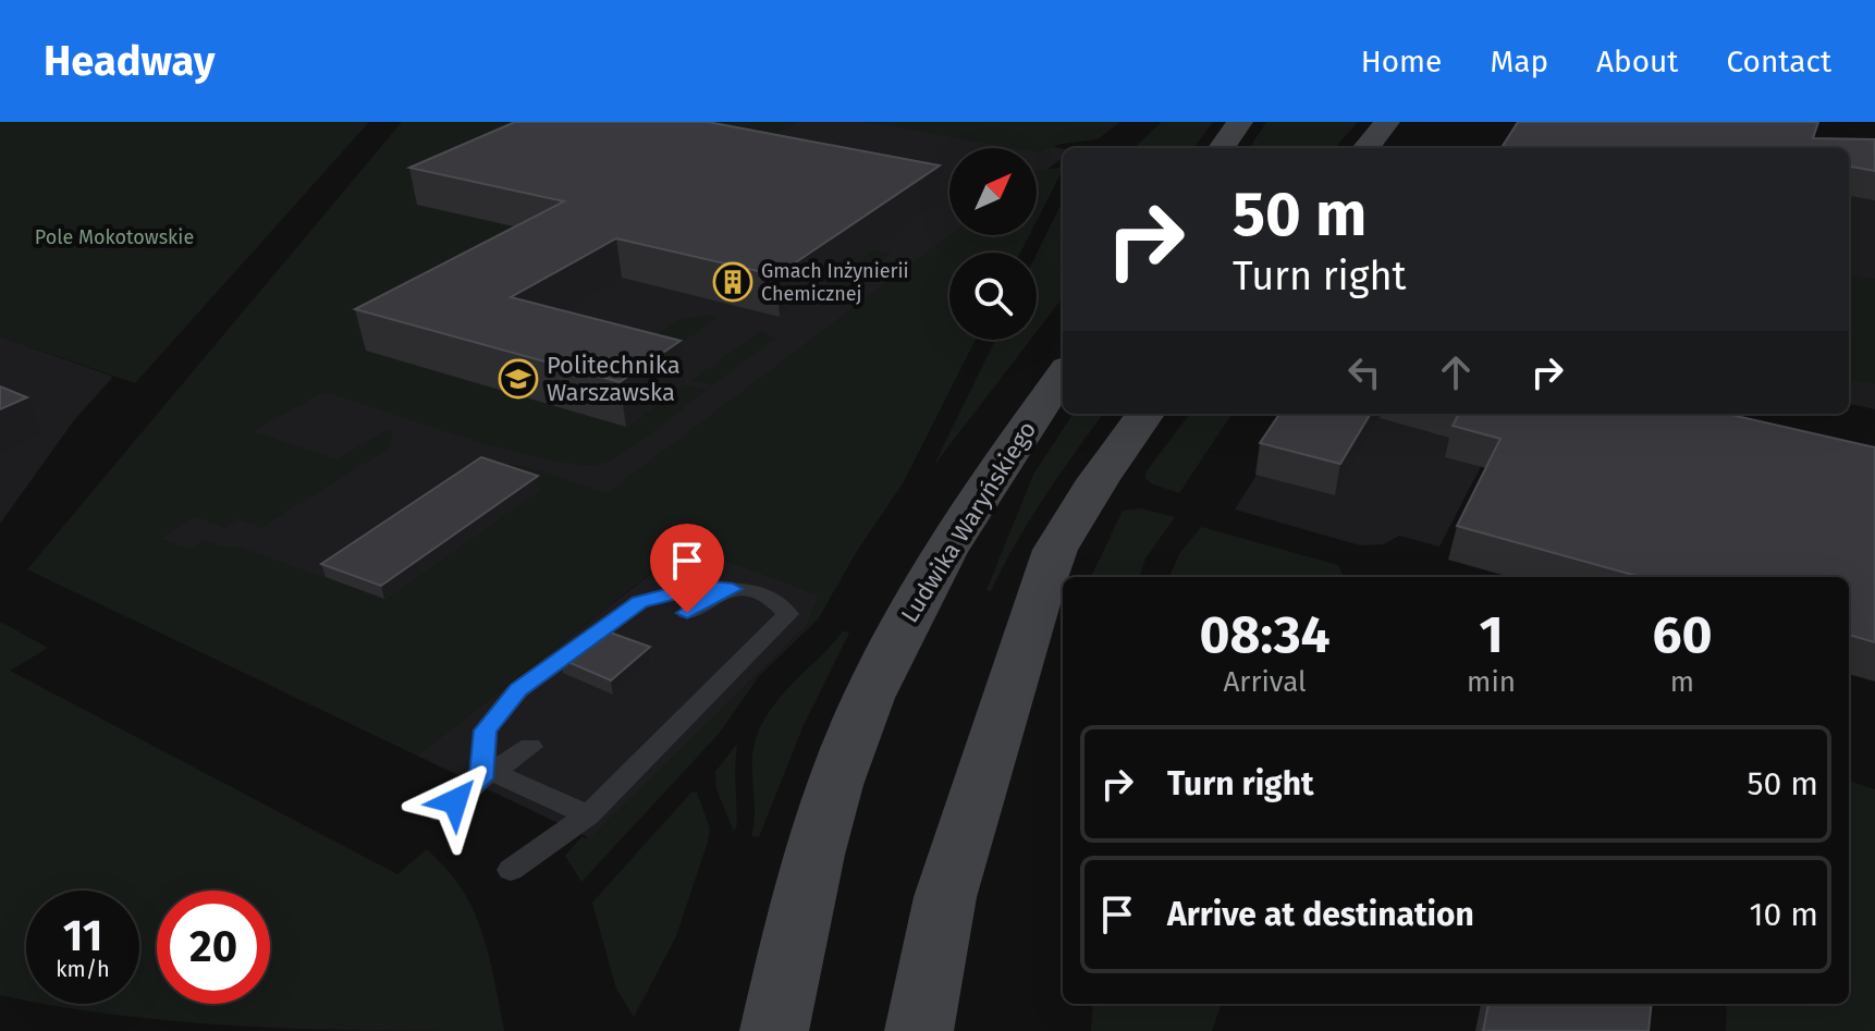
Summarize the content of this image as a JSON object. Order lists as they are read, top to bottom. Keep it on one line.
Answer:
{"streets":{"main road":["Ludwika Waryńskiego"]},"parks":["Pole Mokotowskie"],"places":{"building":["Gmach Inżynierii Chemicznej"],"school or university":["Politechnika Warszawska"]},"north":"top right","page":{"header":"Headway","nav":["Home","Map","About","Contact"],"turn":["50 m","Turn right"],"eta":["08:34","Arrival","1","min","60","m"],"list":[{"name":"Turn right","value":"50 m"},{"name":"Arrive at destination","value":"10 m"}],"speed":"11 km/h","limit":"20"}}
